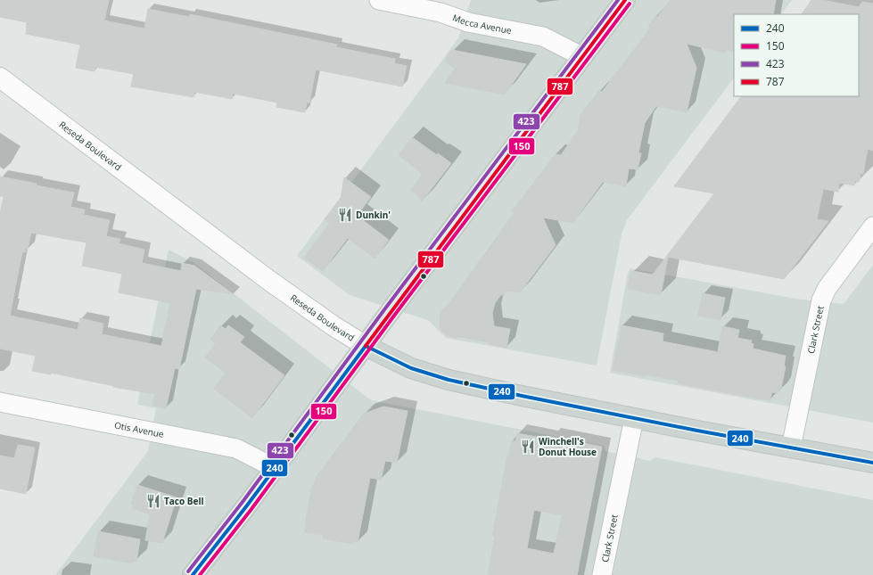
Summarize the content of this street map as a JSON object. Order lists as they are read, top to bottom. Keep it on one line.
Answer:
{"streets":{"main road":["Reseda Boulevard"],"street":["Mecca Avenue","Clark Street","Otis Avenue"]},"crossings":[["Reseda Boulevard","Clark Street"]],"places":{"restaurant":["Dunkin'","Winchell's Donut House","Taco Bell"]},"lines":["transit line 423","transit line 787","transit line 150","transit line 240"],"legend":["240","150","423","787"]}
